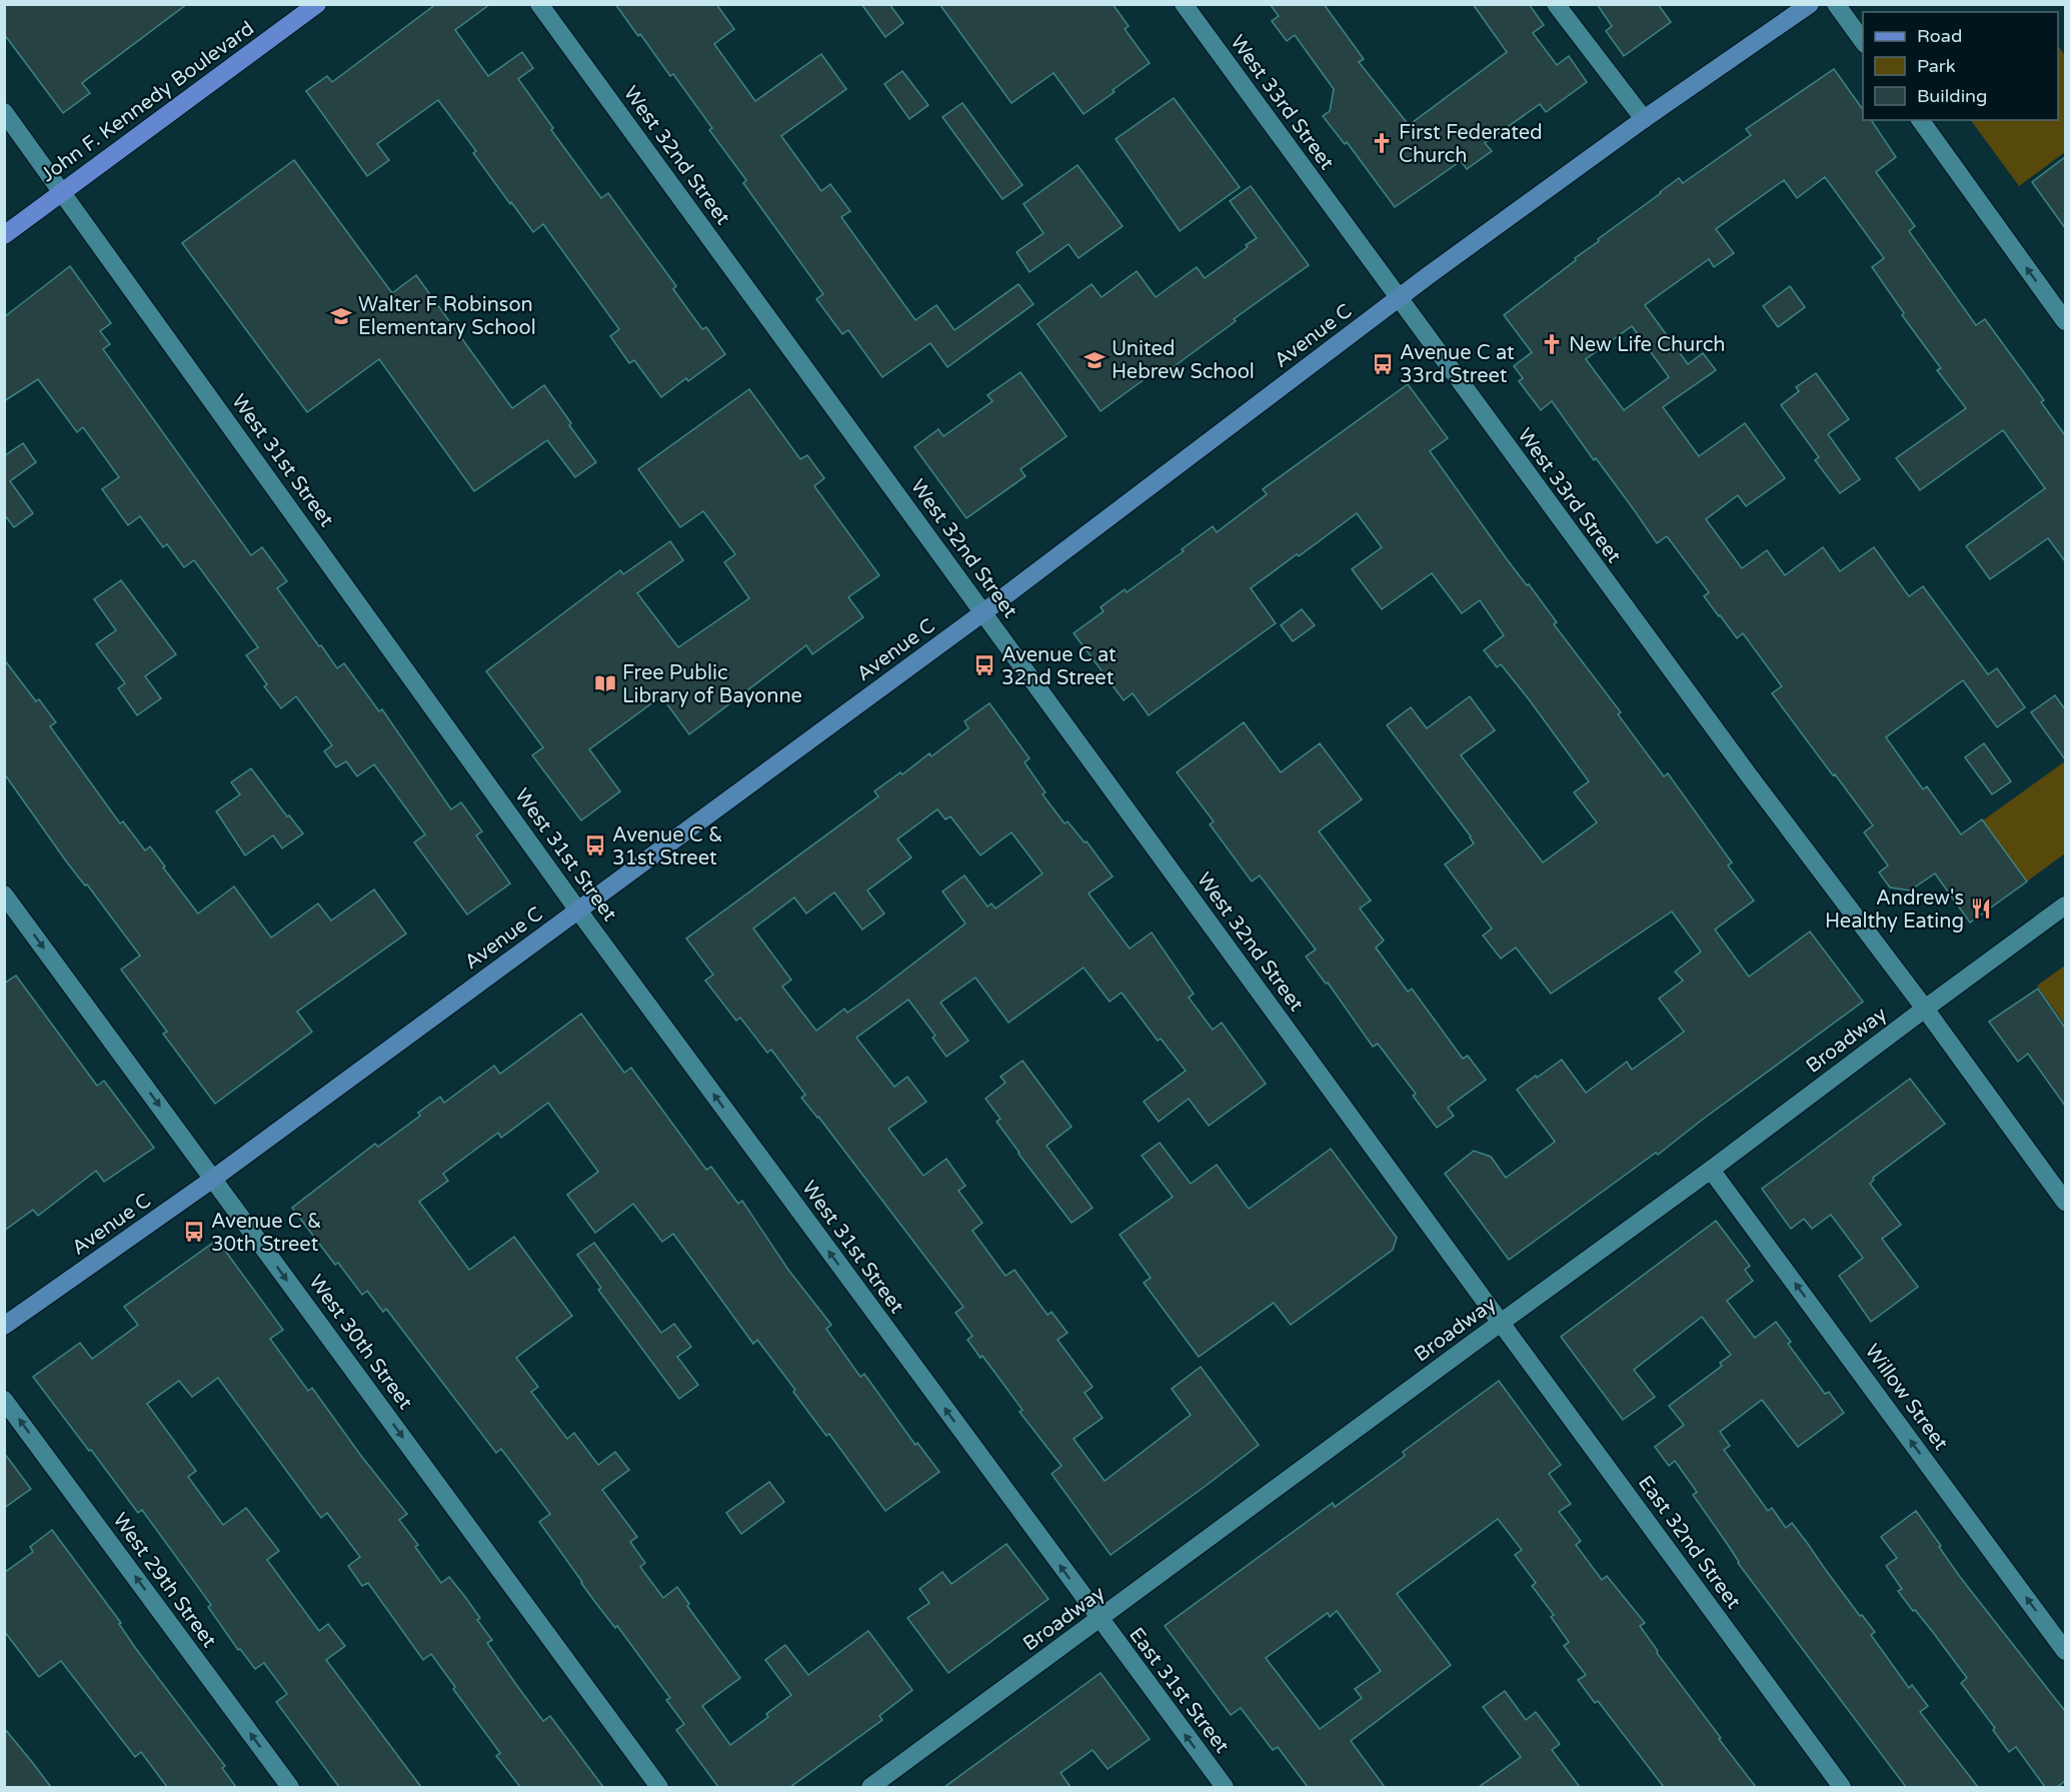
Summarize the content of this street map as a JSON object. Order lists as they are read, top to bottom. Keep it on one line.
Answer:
{"streets":{"main road":["John F. Kennedy Boulevard","Avenue C"],"street":["West 33rd Street","West 32nd Street","West 31st Street","Broadway","West 30th Street","Willow Street","East 32nd Street","West 29th Street","East 31st Street"]},"crossings":[["John F. Kennedy Boulevard","West 31st Street"],["West 33rd Street","Avenue C"],["West 33rd Street","Broadway"],["West 32nd Street","Avenue C"],["West 32nd Street","Broadway"],["West 32nd Street","East 32nd Street"],["Avenue C","West 31st Street"],["Avenue C","West 30th Street"],["West 31st Street","Broadway"],["West 31st Street","East 31st Street"],["Broadway","Willow Street"],["Broadway","East 32nd Street"],["Broadway","East 31st Street"]],"one_way":["West 31st Street","West 30th Street","Willow Street","West 29th Street","East 31st Street"],"places":{"church":["First Federated Church","New Life Church"],"school or university":["Walter F Robinson Elementary School","United Hebrew School"],"bus stop":["Avenue C at 33rd Street","Avenue C at 32nd Street","Avenue C & 31st Street","Avenue C & 30th Street"],"library":["Free Public Library of Bayonne"],"restaurant":["Andrew's Healthy Eating"]},"legend":["Road","Park","Building"]}
